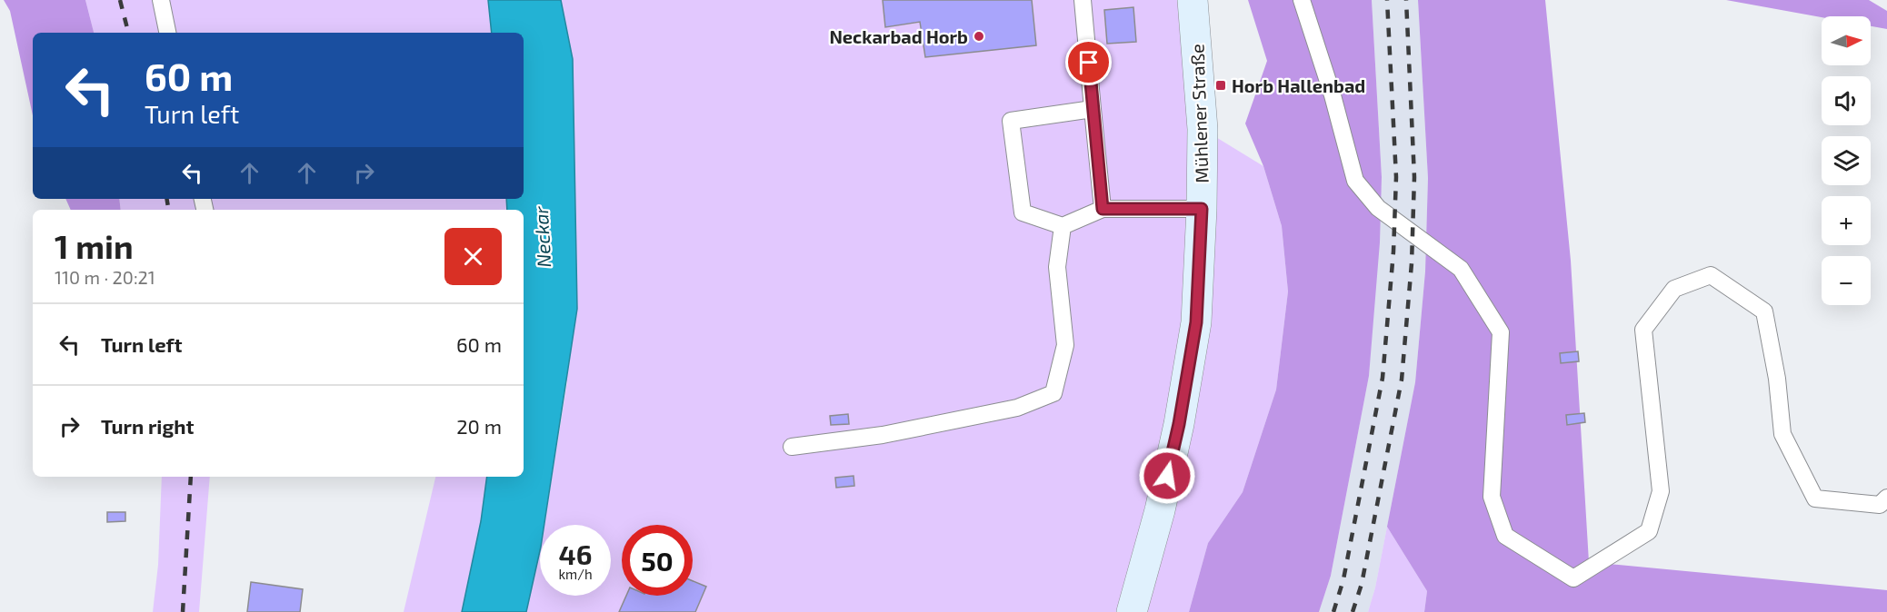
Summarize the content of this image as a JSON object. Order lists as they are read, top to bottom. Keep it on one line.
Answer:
{"streets":{"main road":["Mühlener Straße"]},"water":["Neckar"],"places":{"other":["Neckarbad Horb"],"transit":["Horb Hallenbad"]},"north":"right","page":{"map_buttons":["+","−"],"turn":["60 m","Turn left"],"heading":["1 min","110 m · 20:21"],"list":[{"name":"Turn left","value":"60 m"},{"name":"Turn right","value":"20 m"}],"speed":"46 km/h","limit":"50"}}
